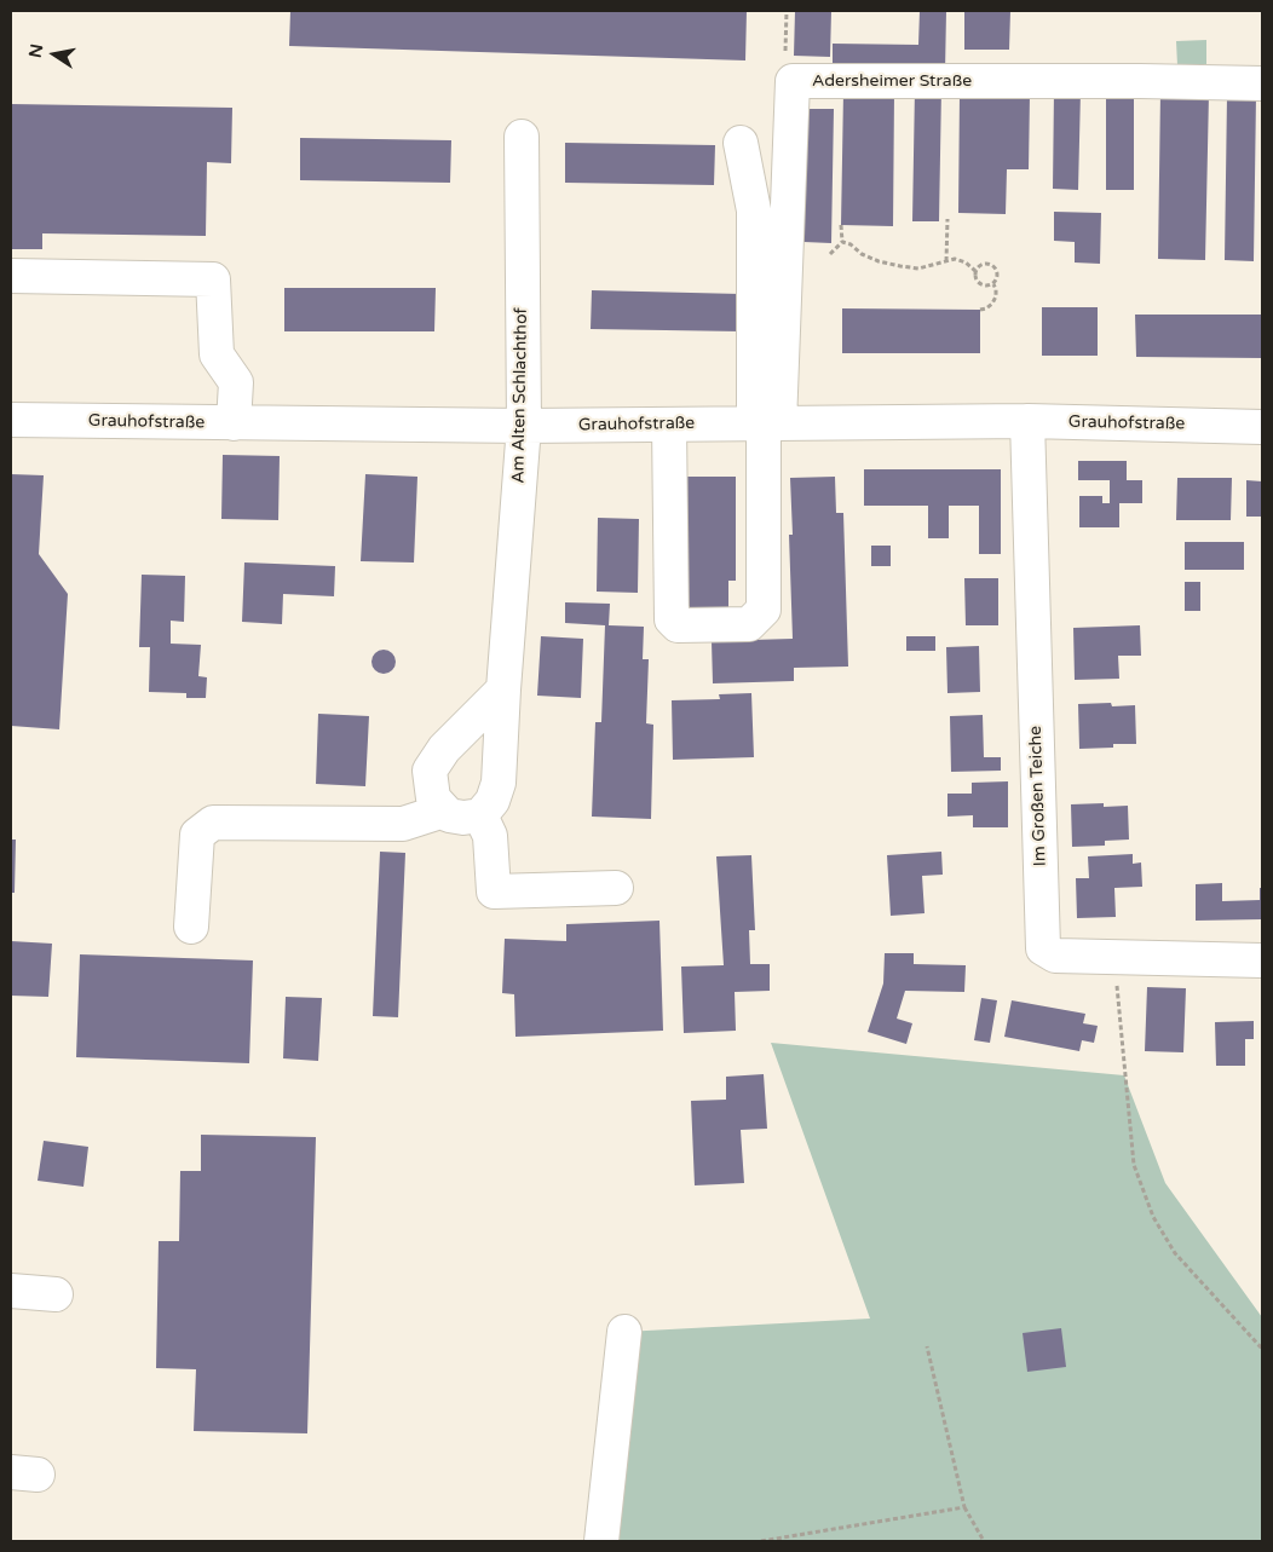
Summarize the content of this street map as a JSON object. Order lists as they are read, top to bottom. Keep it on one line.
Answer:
{"streets":{"street":["Adersheimer Straße","Am Alten Schlachthof","Grauhofstraße","Im Großen Teiche"]},"crossings":[["Adersheimer Straße","Grauhofstraße"],["Am Alten Schlachthof","Grauhofstraße"],["Grauhofstraße","Im Großen Teiche"]],"north":"left"}
